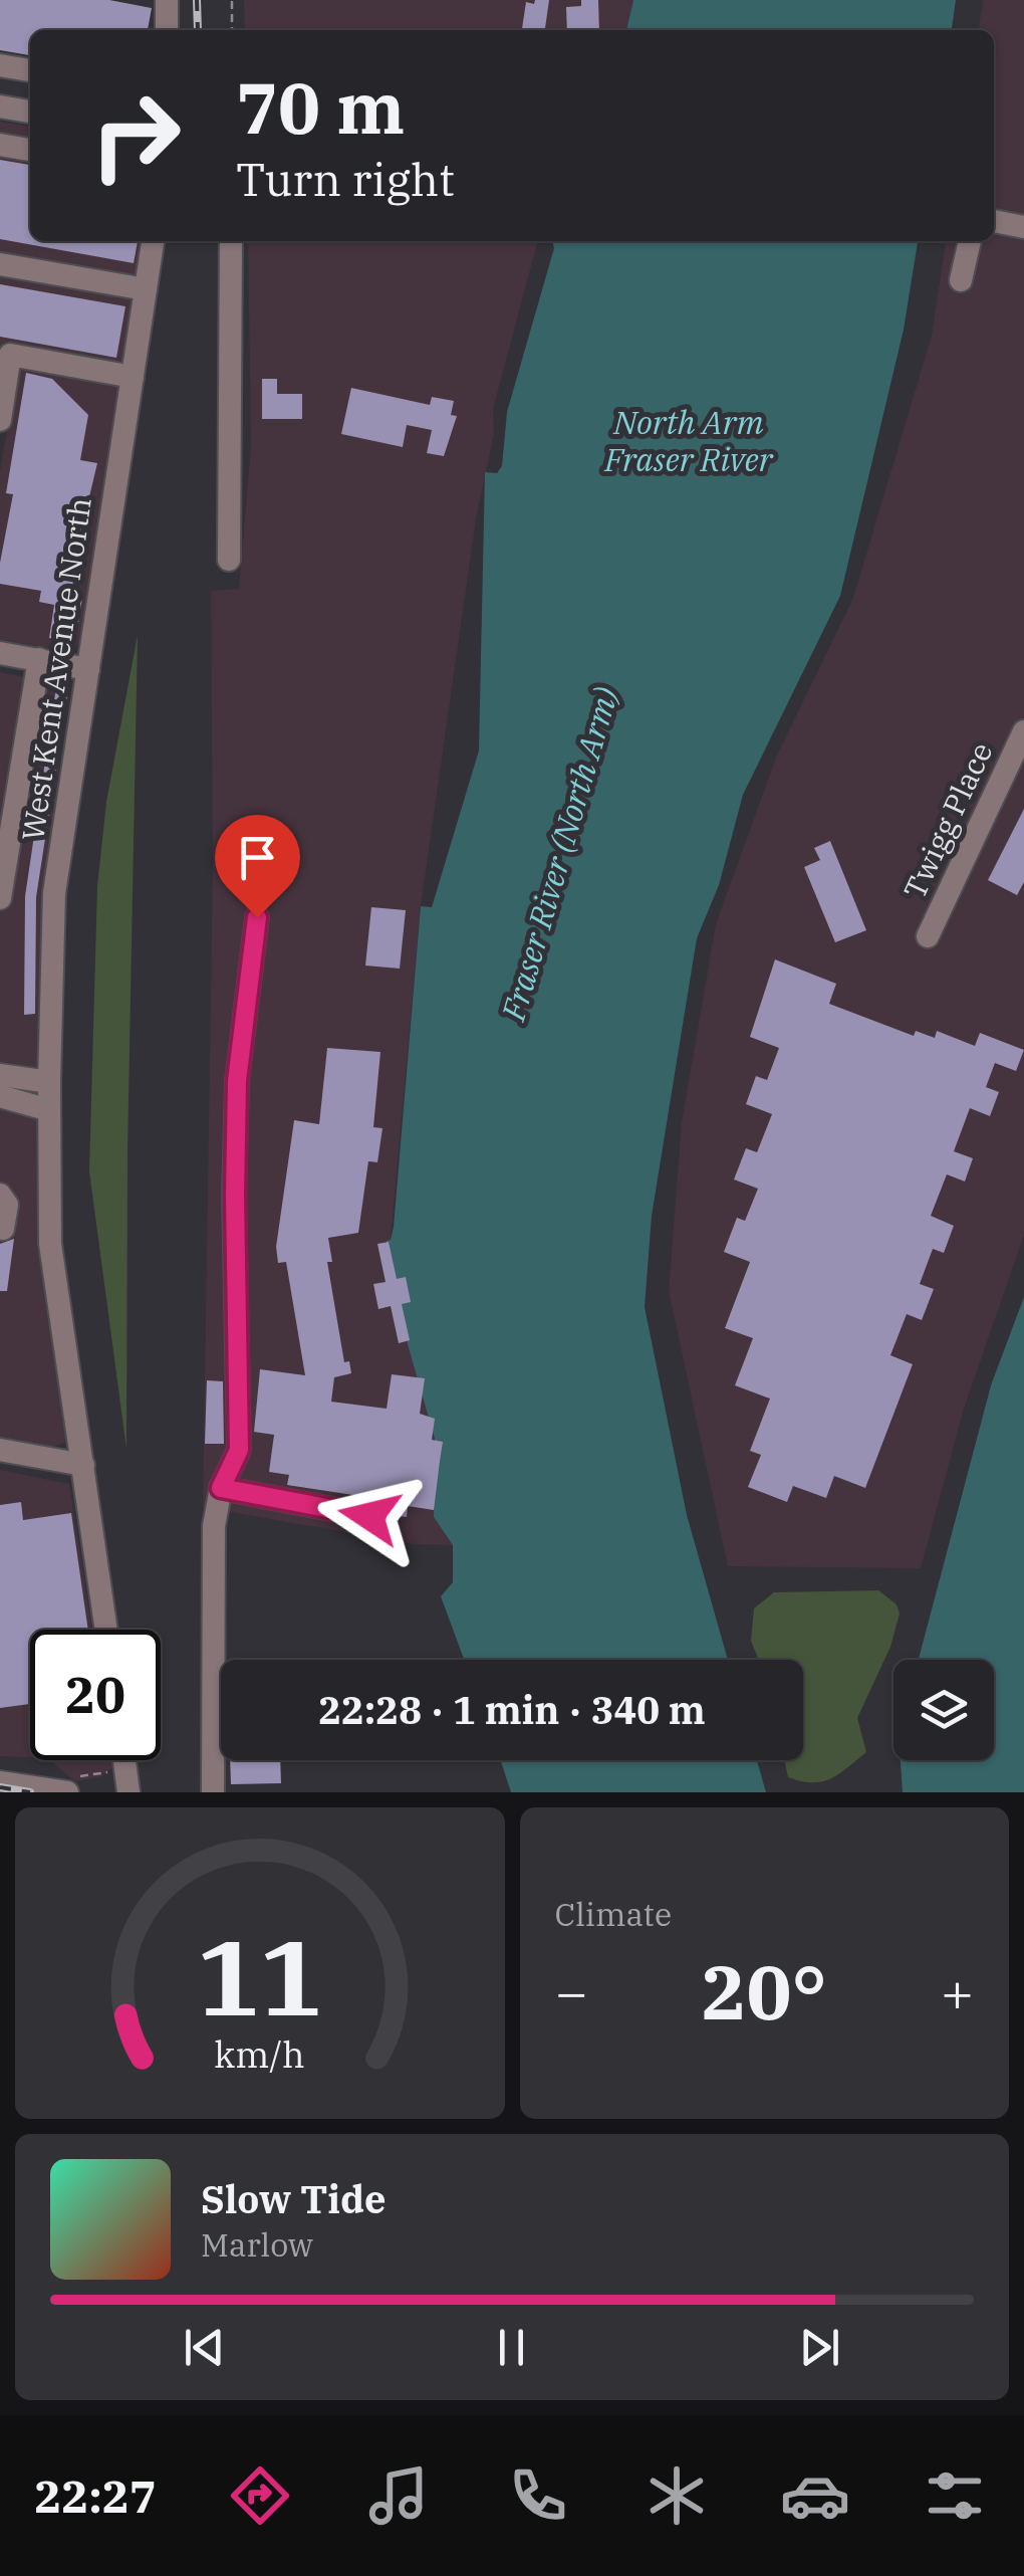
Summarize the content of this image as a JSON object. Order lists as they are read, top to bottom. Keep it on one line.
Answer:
{"streets":{"street":["West Kent Avenue North","Twigg Place"]},"water":["North Arm Fraser River","Fraser River (North Arm)"],"page":{"turn":["70 m","Turn right"],"limit":"20","trip":"22:28 · 1 min · 340 m","tile":"Climate","heat":["−","20°","+"],"song":["Slow Tide","Marlow"],"tabs":"22:27","gauge":["11","km/h"]}}
